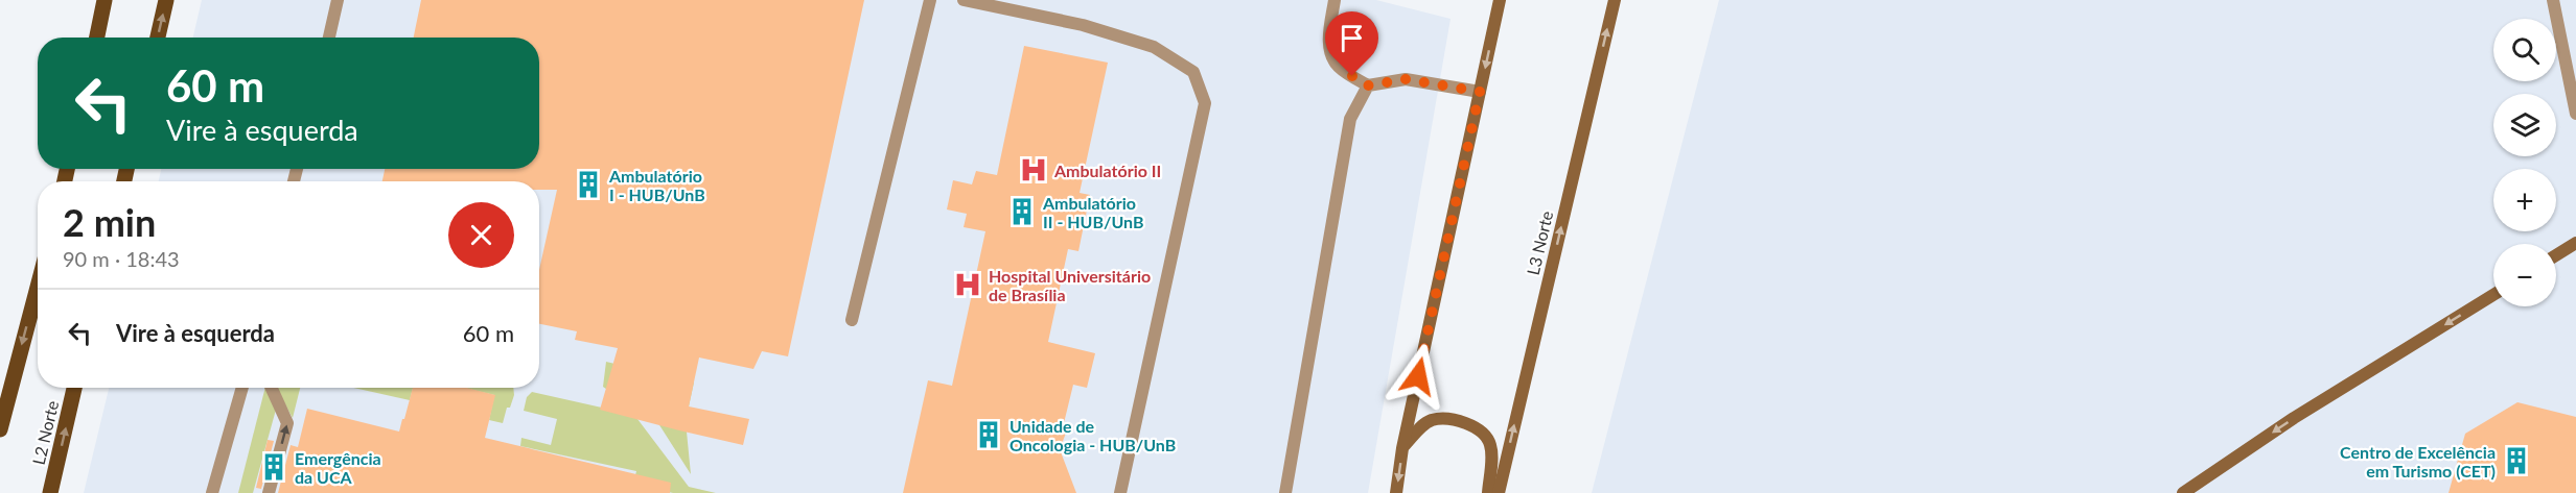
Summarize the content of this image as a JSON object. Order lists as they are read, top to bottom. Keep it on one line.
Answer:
{"streets":{"main road":["L3 Norte","L2 Norte"]},"places":{"hospital":["Ambulatório II","Hospital Universitário de Brasília"],"building":["Ambulatório I - HUB/UnB","Ambulatório II - HUB/UnB","Unidade de Oncologia - HUB/UnB","Centro de Excelência em Turismo (CET)","Emergência da UCA"]},"page":{"map_buttons":["+","−"],"turn":["60 m","Vire à esquerda"],"heading":["2 min","90 m · 18:43"],"list":[{"name":"Vire à esquerda","value":"60 m"}]}}
